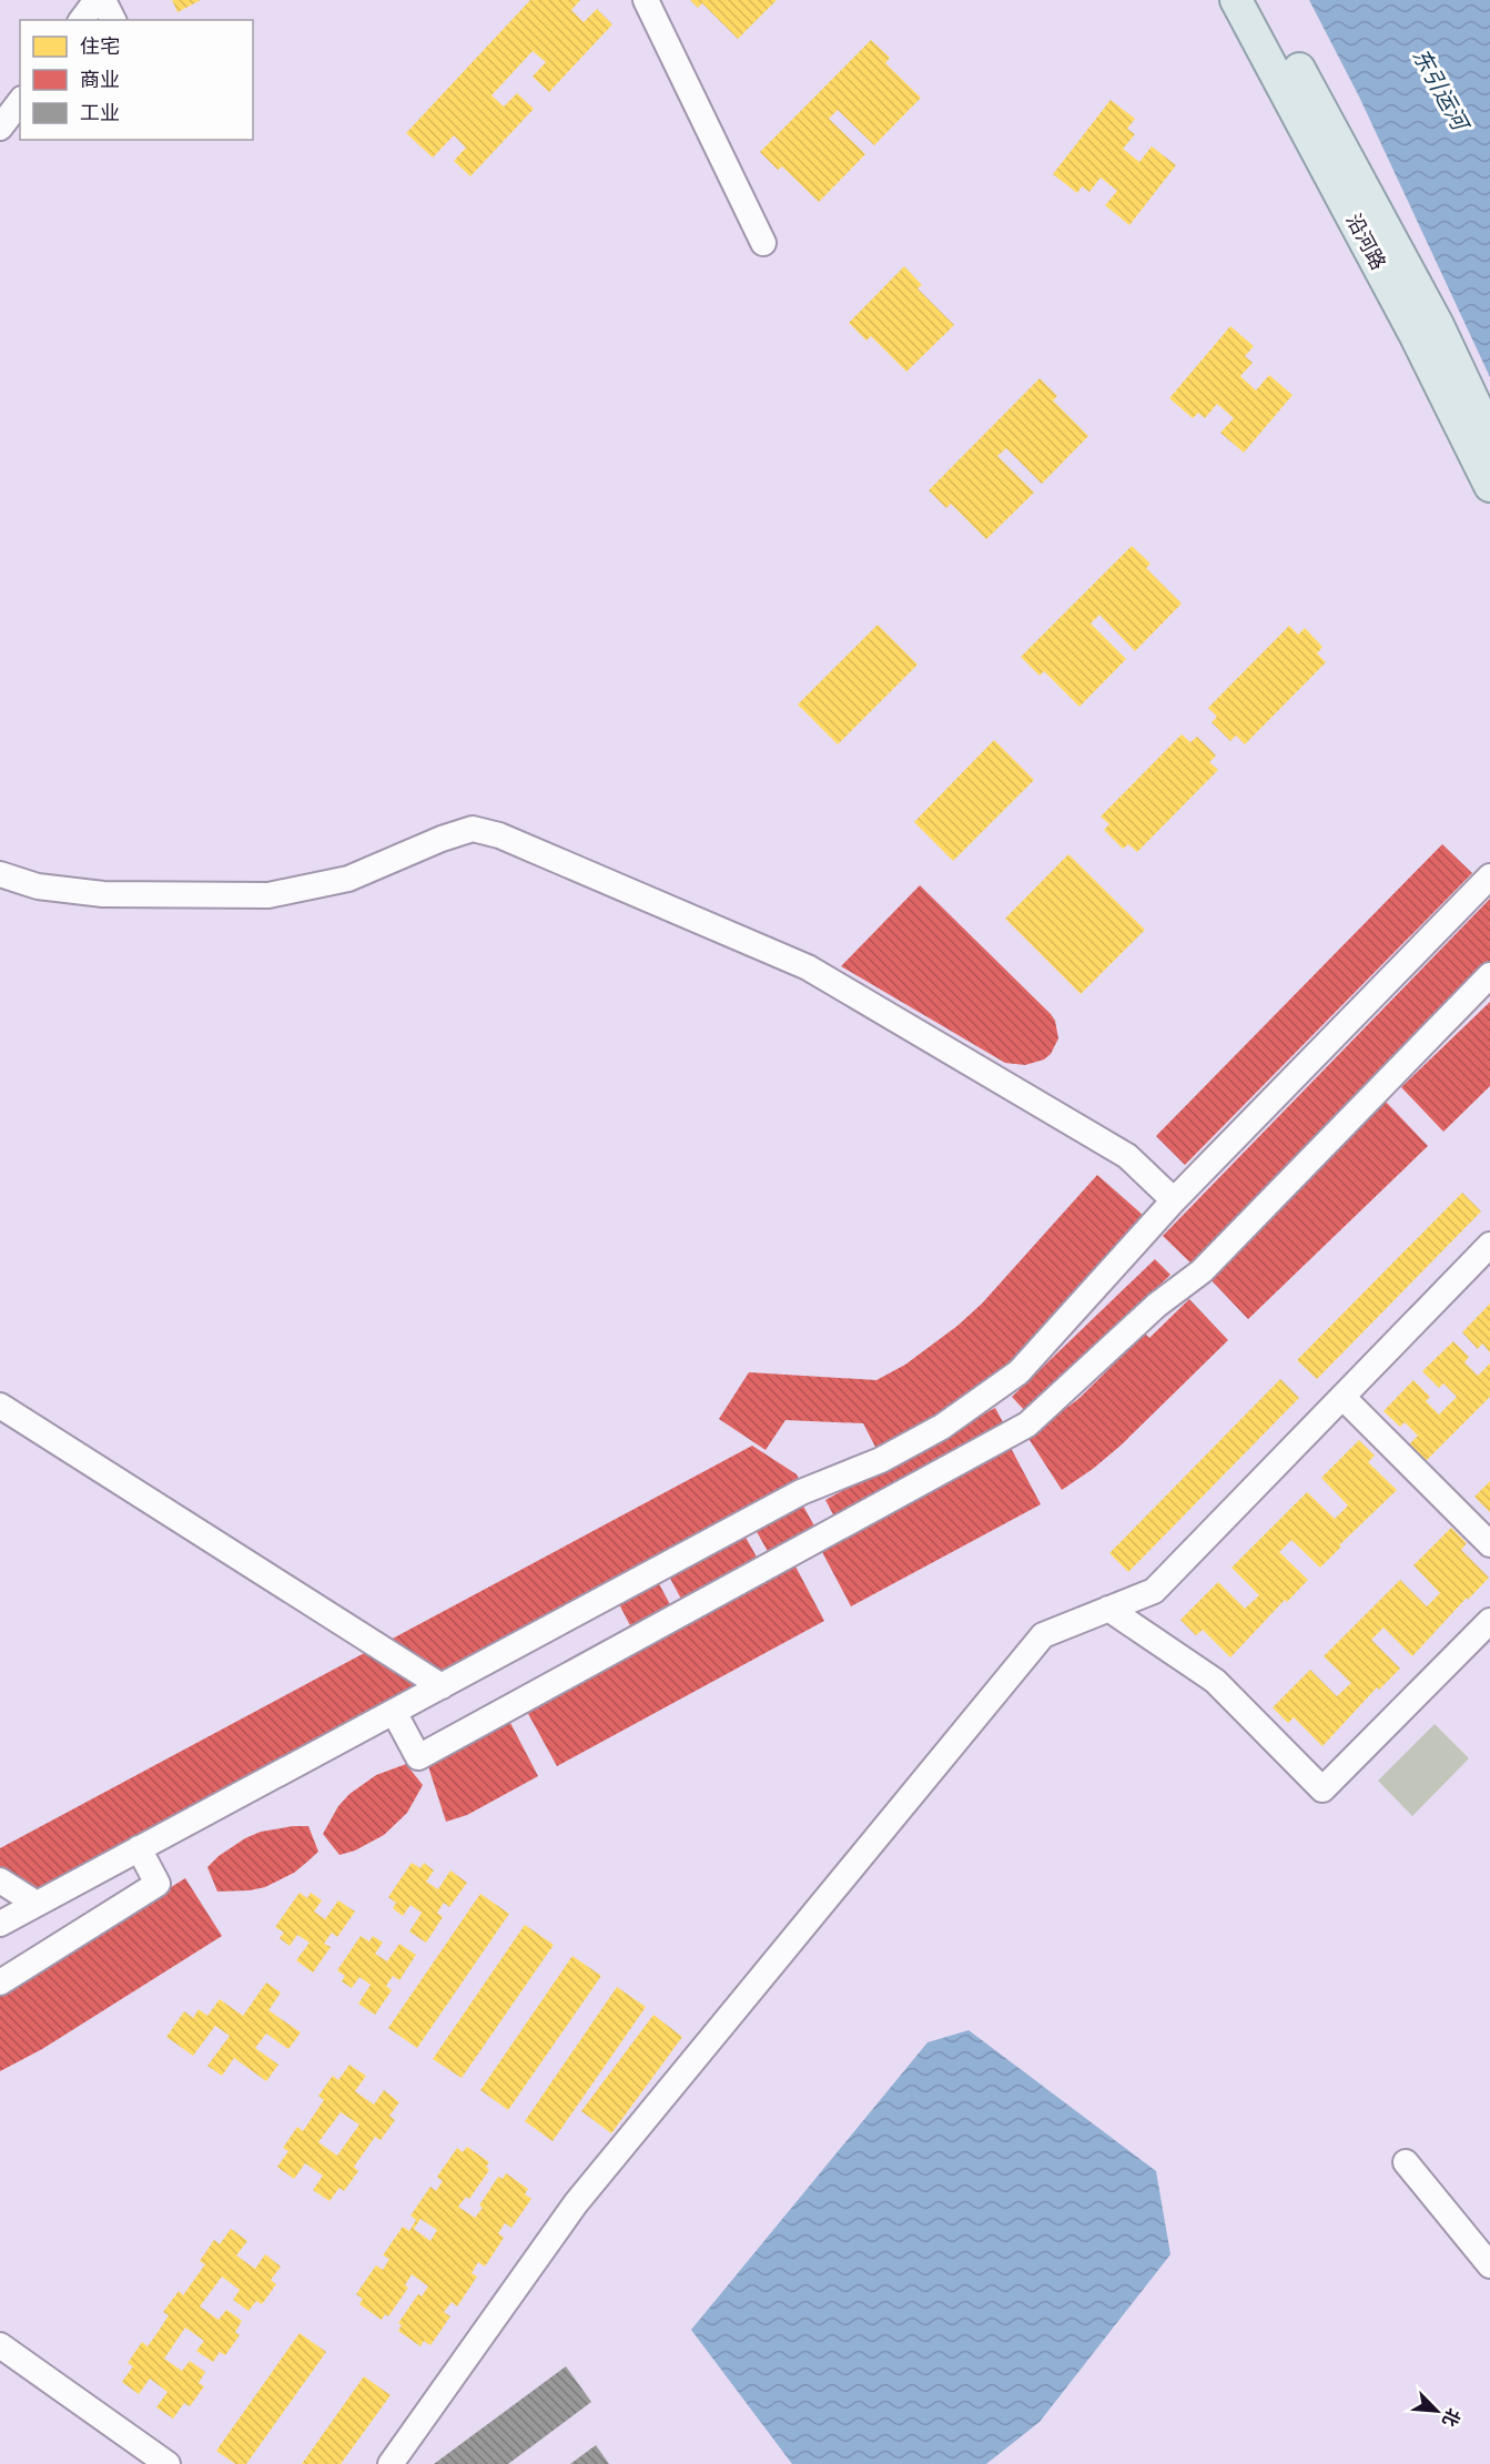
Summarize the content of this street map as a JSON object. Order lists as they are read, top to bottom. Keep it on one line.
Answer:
{"streets":{"main road":["沿河路"]},"water":["东引运河"],"legend":["住宅","商业","工业"],"north":"bottom right"}
